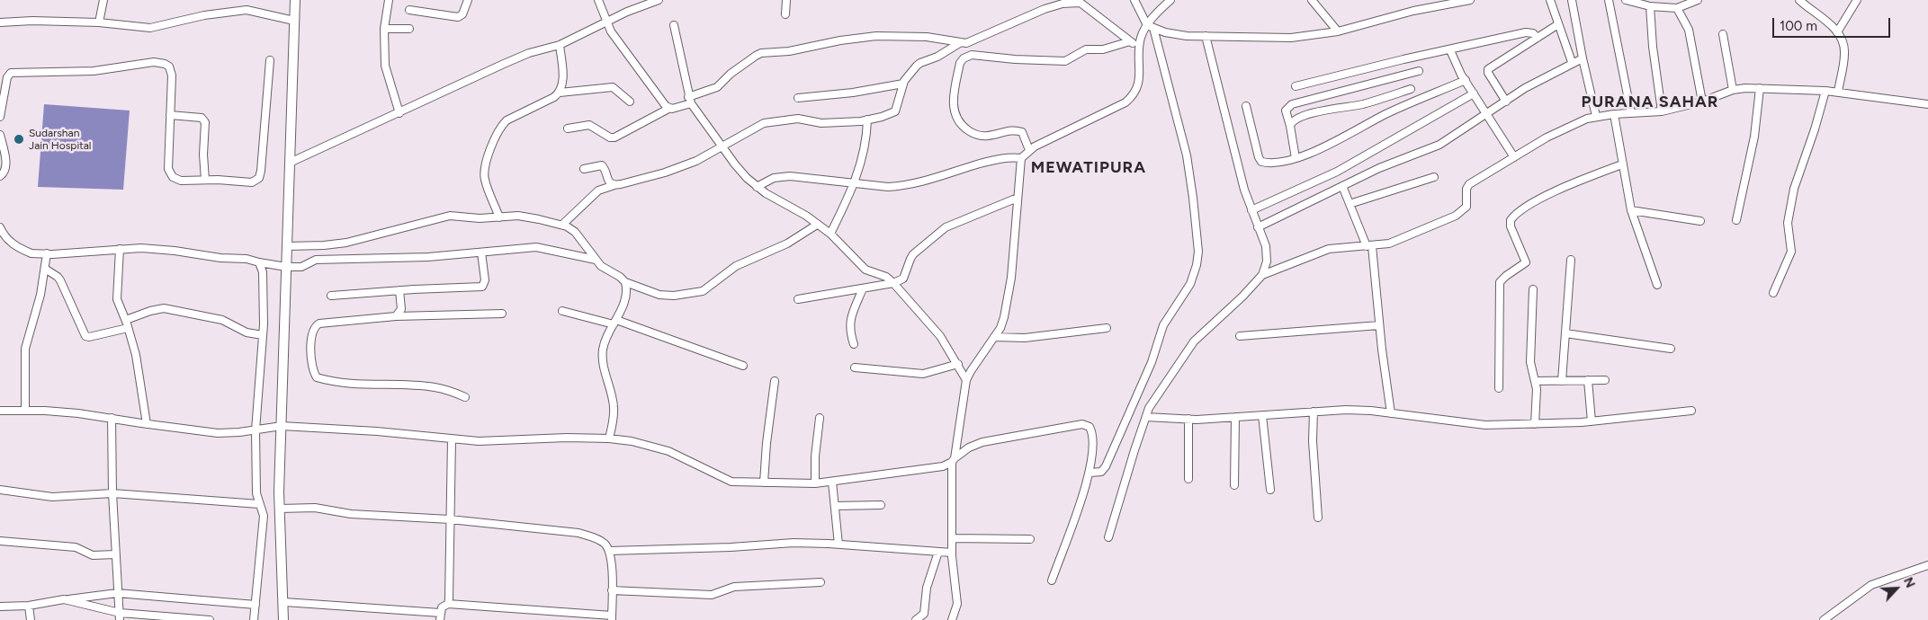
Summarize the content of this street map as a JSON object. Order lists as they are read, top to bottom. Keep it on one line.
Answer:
{"districts":["PURANA SAHAR","MEWATIPURA"],"places":["Sudarshan Jain Hospital"],"scale_bar":"100 m","north":"top right"}
